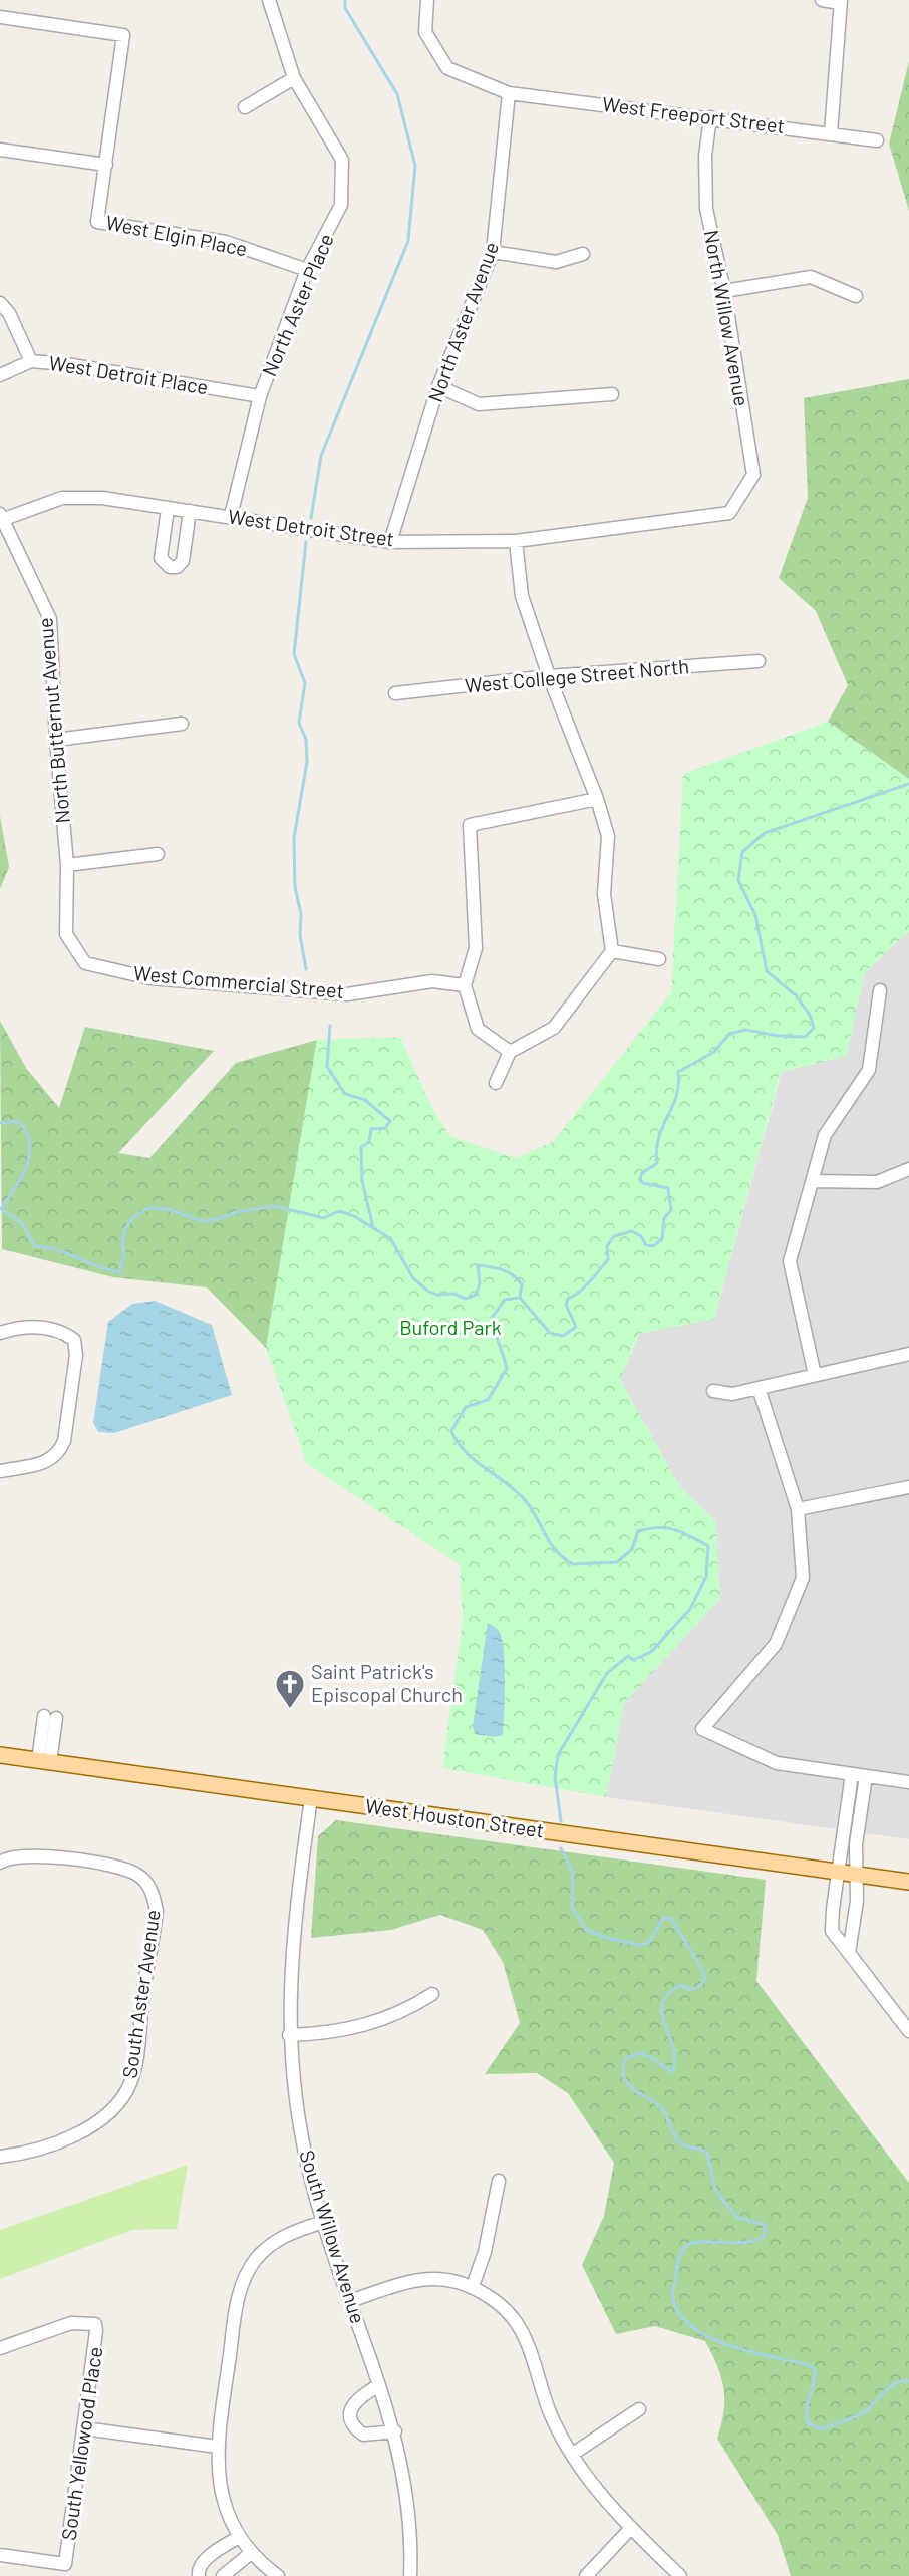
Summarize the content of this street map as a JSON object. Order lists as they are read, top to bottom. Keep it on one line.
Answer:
{"streets":{"main road":["West Houston Street"],"street":["West Freeport Street","West Elgin Place","North Aster Place","North Willow Avenue","North Aster Avenue","West Detroit Place","West Detroit Street","West College Street North","North Butternut Avenue","West Commercial Street","South Aster Avenue","South Willow Avenue","South Yellowood Place"]},"crossings":[["West Freeport Street","North Willow Avenue"],["West Freeport Street","North Aster Avenue"],["West Elgin Place","North Aster Place"],["North Aster Place","West Detroit Place"],["North Aster Place","West Detroit Street"],["North Willow Avenue","West Detroit Street"],["North Aster Avenue","West Detroit Street"],["West Detroit Street","North Butternut Avenue"],["North Butternut Avenue","West Commercial Street"],["West Houston Street","South Willow Avenue"]],"parks":["Buford Park"],"places":{"church":["Saint Patrick's Episcopal Church"]}}
